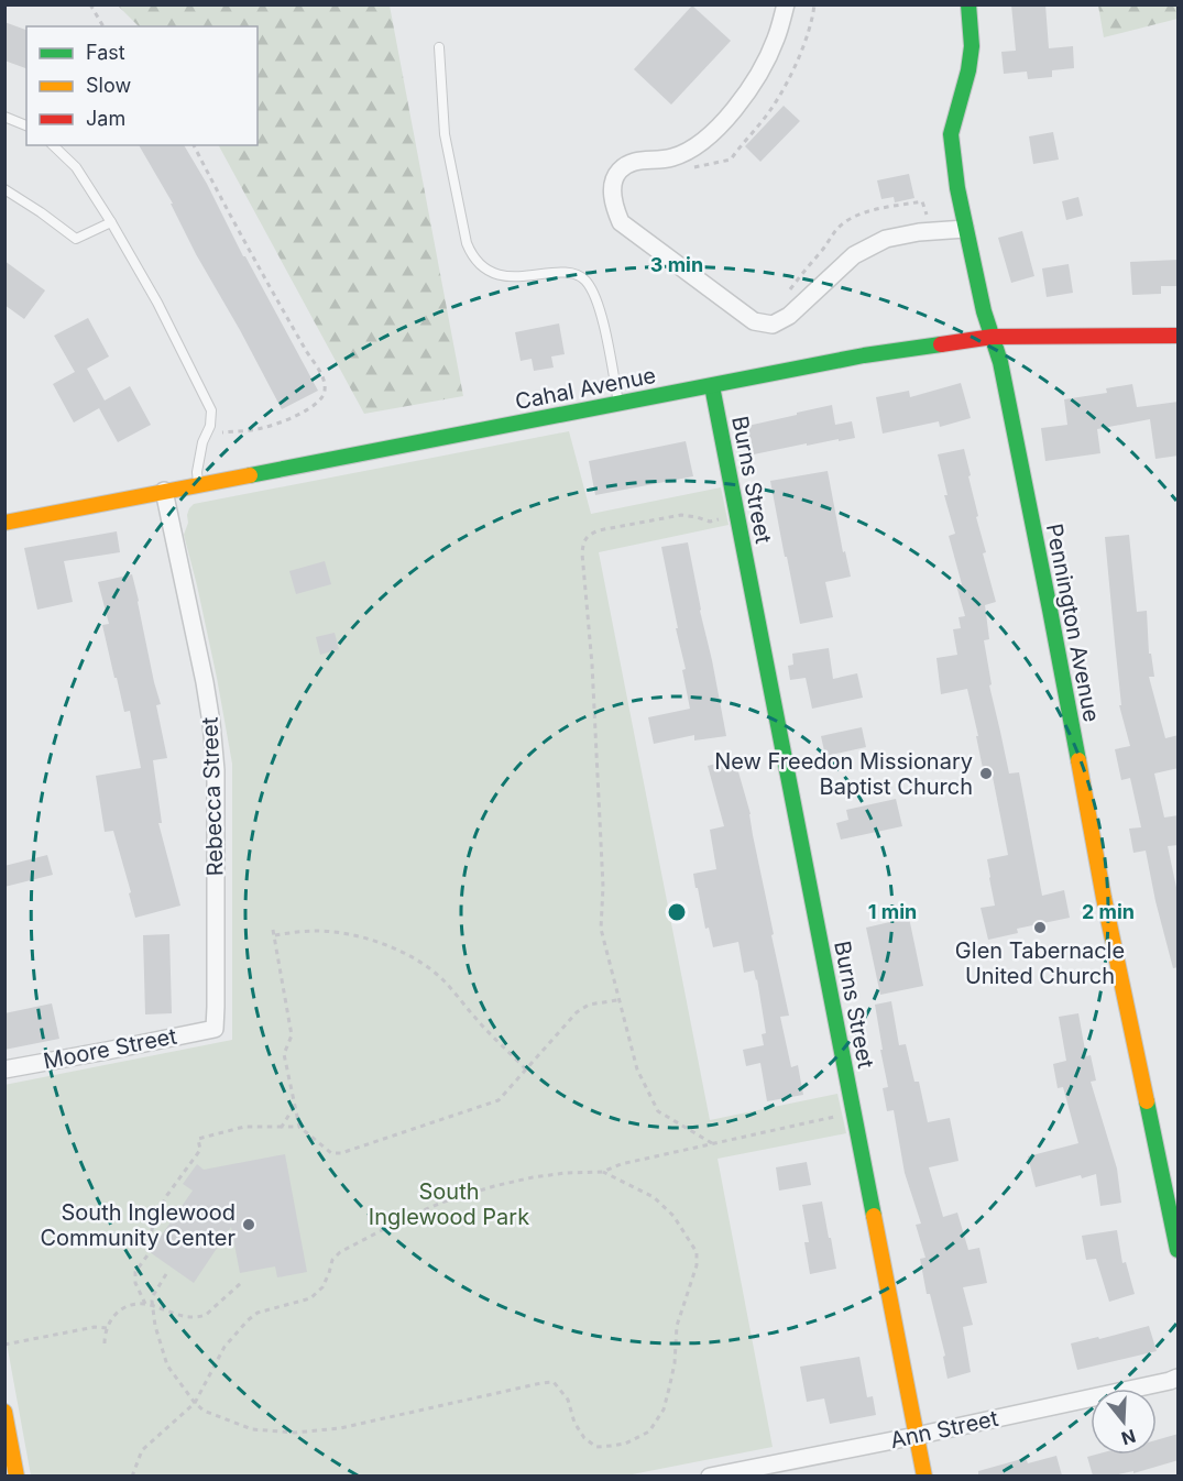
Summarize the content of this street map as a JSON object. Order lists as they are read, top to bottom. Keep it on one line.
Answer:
{"streets":{"street":["Cahal Avenue","Burns Street","Pennington Avenue","Rebecca Street","Moore Street","Ann Street"]},"crossings":[["Cahal Avenue","Burns Street"],["Cahal Avenue","Pennington Avenue"],["Cahal Avenue","Rebecca Street"],["Burns Street","Ann Street"],["Rebecca Street","Moore Street"]],"parks":["South Inglewood Park"],"places":["New Freedon Missionary Baptist Church","Glen Tabernacle United Church","South Inglewood Community Center"],"legend":["Fast","Slow","Jam"],"north":"bottom","rings":["3 min","1 min","2 min"]}
